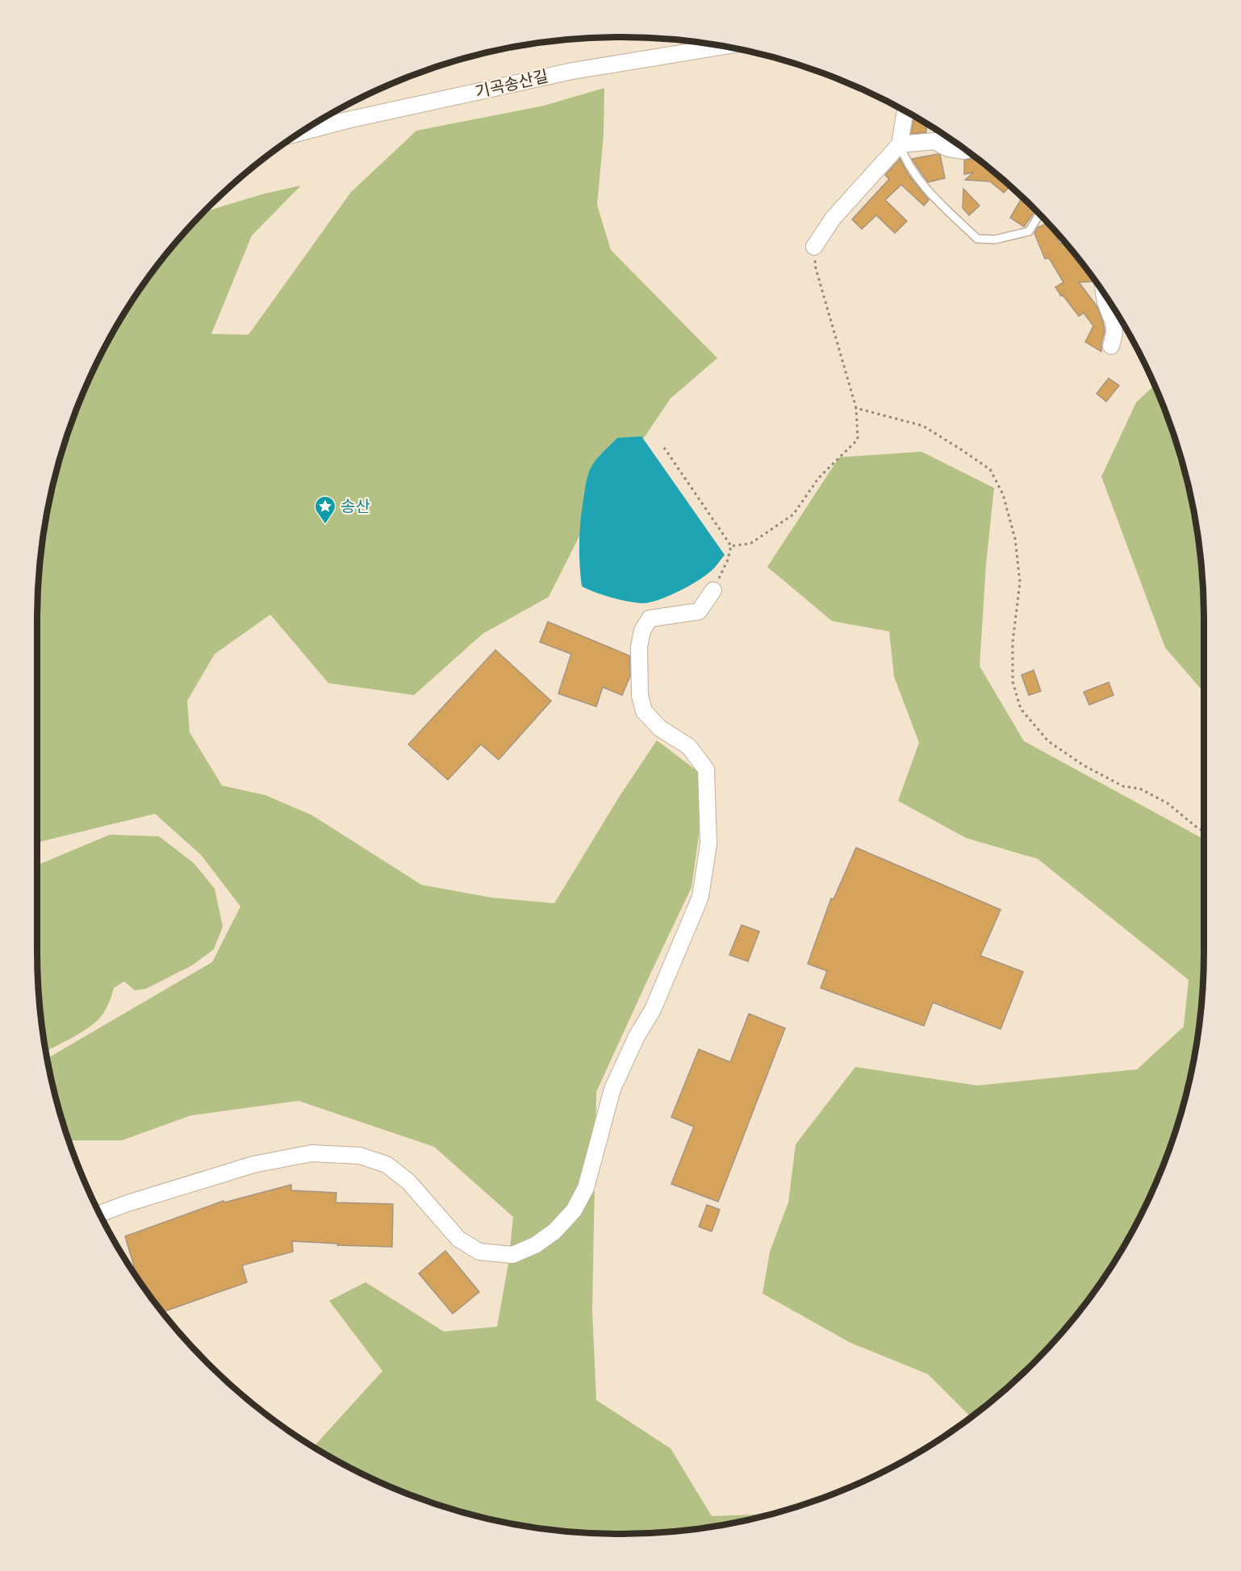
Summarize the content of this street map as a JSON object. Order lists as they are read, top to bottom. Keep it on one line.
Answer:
{"streets":{"street":["기곡송산길"]},"places":{"place":["송산"]}}
